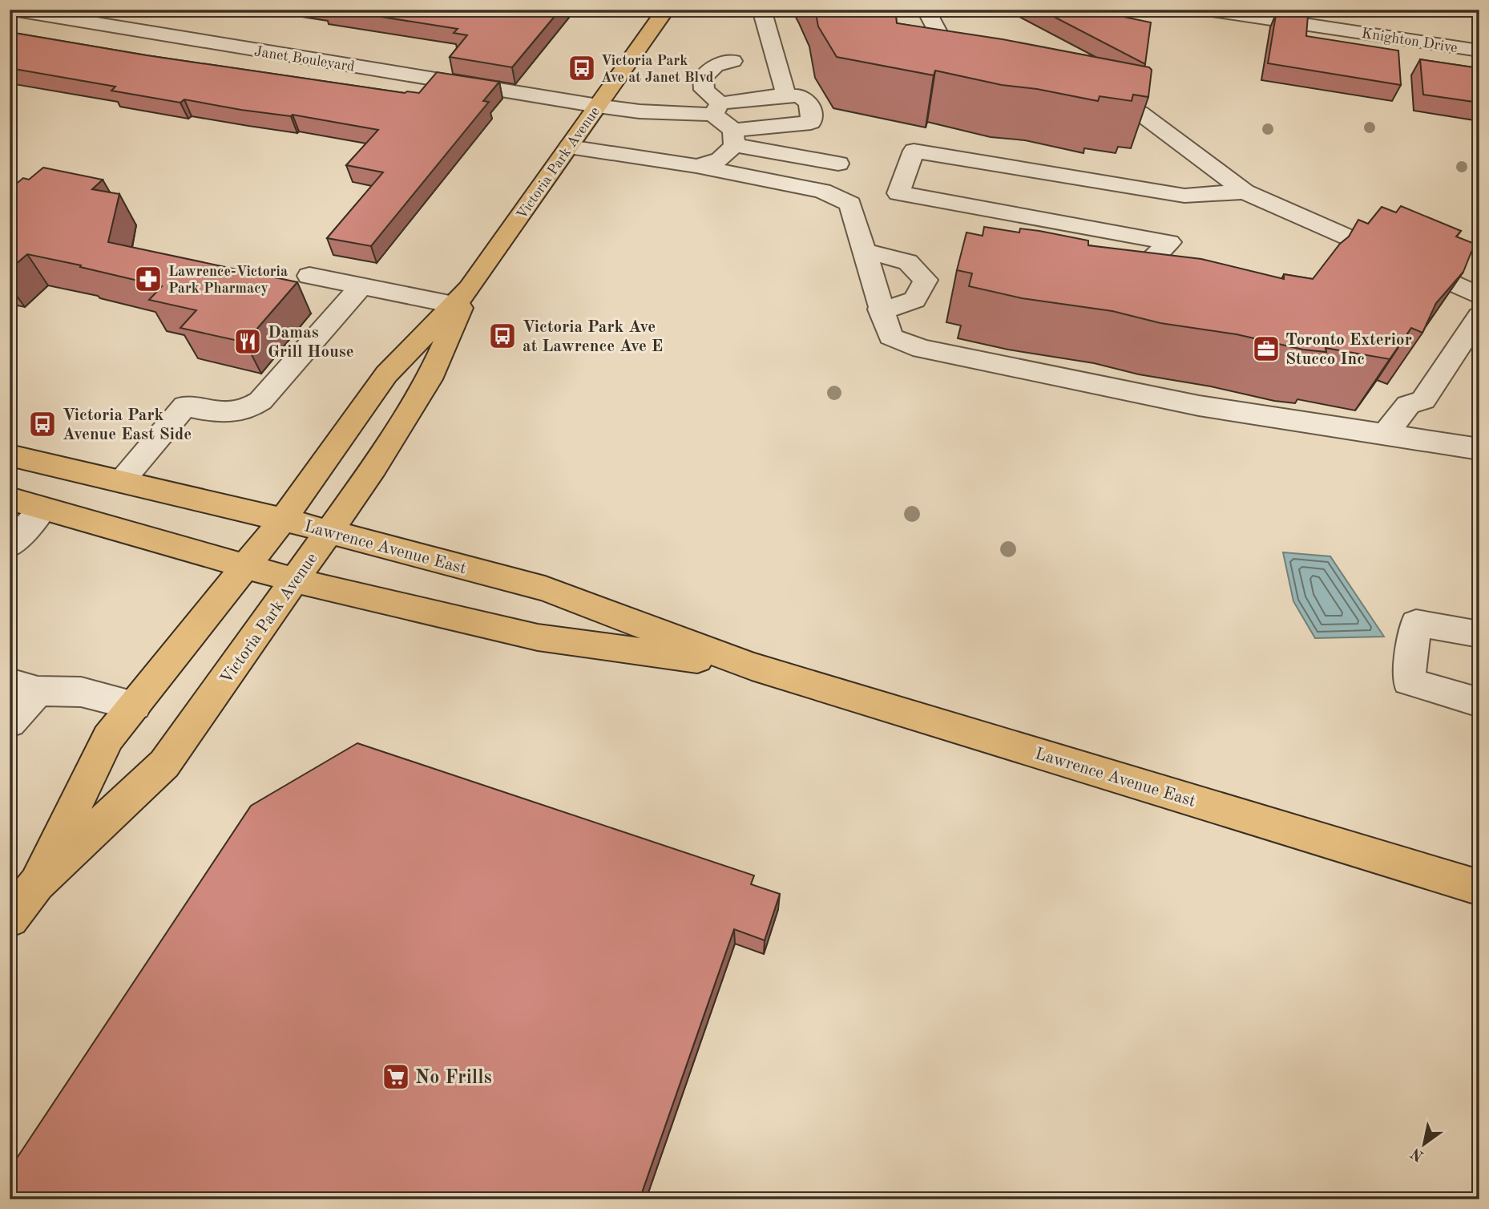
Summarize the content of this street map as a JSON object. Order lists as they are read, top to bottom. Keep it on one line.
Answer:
{"streets":{"main road":["Victoria Park Avenue","Lawrence Avenue East"],"street":["Knighton Drive","Janet Boulevard"]},"crossings":[["Janet Boulevard","Victoria Park Avenue"],["Victoria Park Avenue","Lawrence Avenue East"]],"places":{"bus stop":["Victoria Park Ave at Janet Blvd","Victoria Park Ave at Lawrence Ave E","Victoria Park Avenue East Side"],"pharmacy":["Lawrence-Victoria Park Pharmacy"],"restaurant":["Damas Grill House"],"office":["Toronto Exterior Stucco Inc"],"supermarket":["No Frills"]},"north":"bottom left"}
